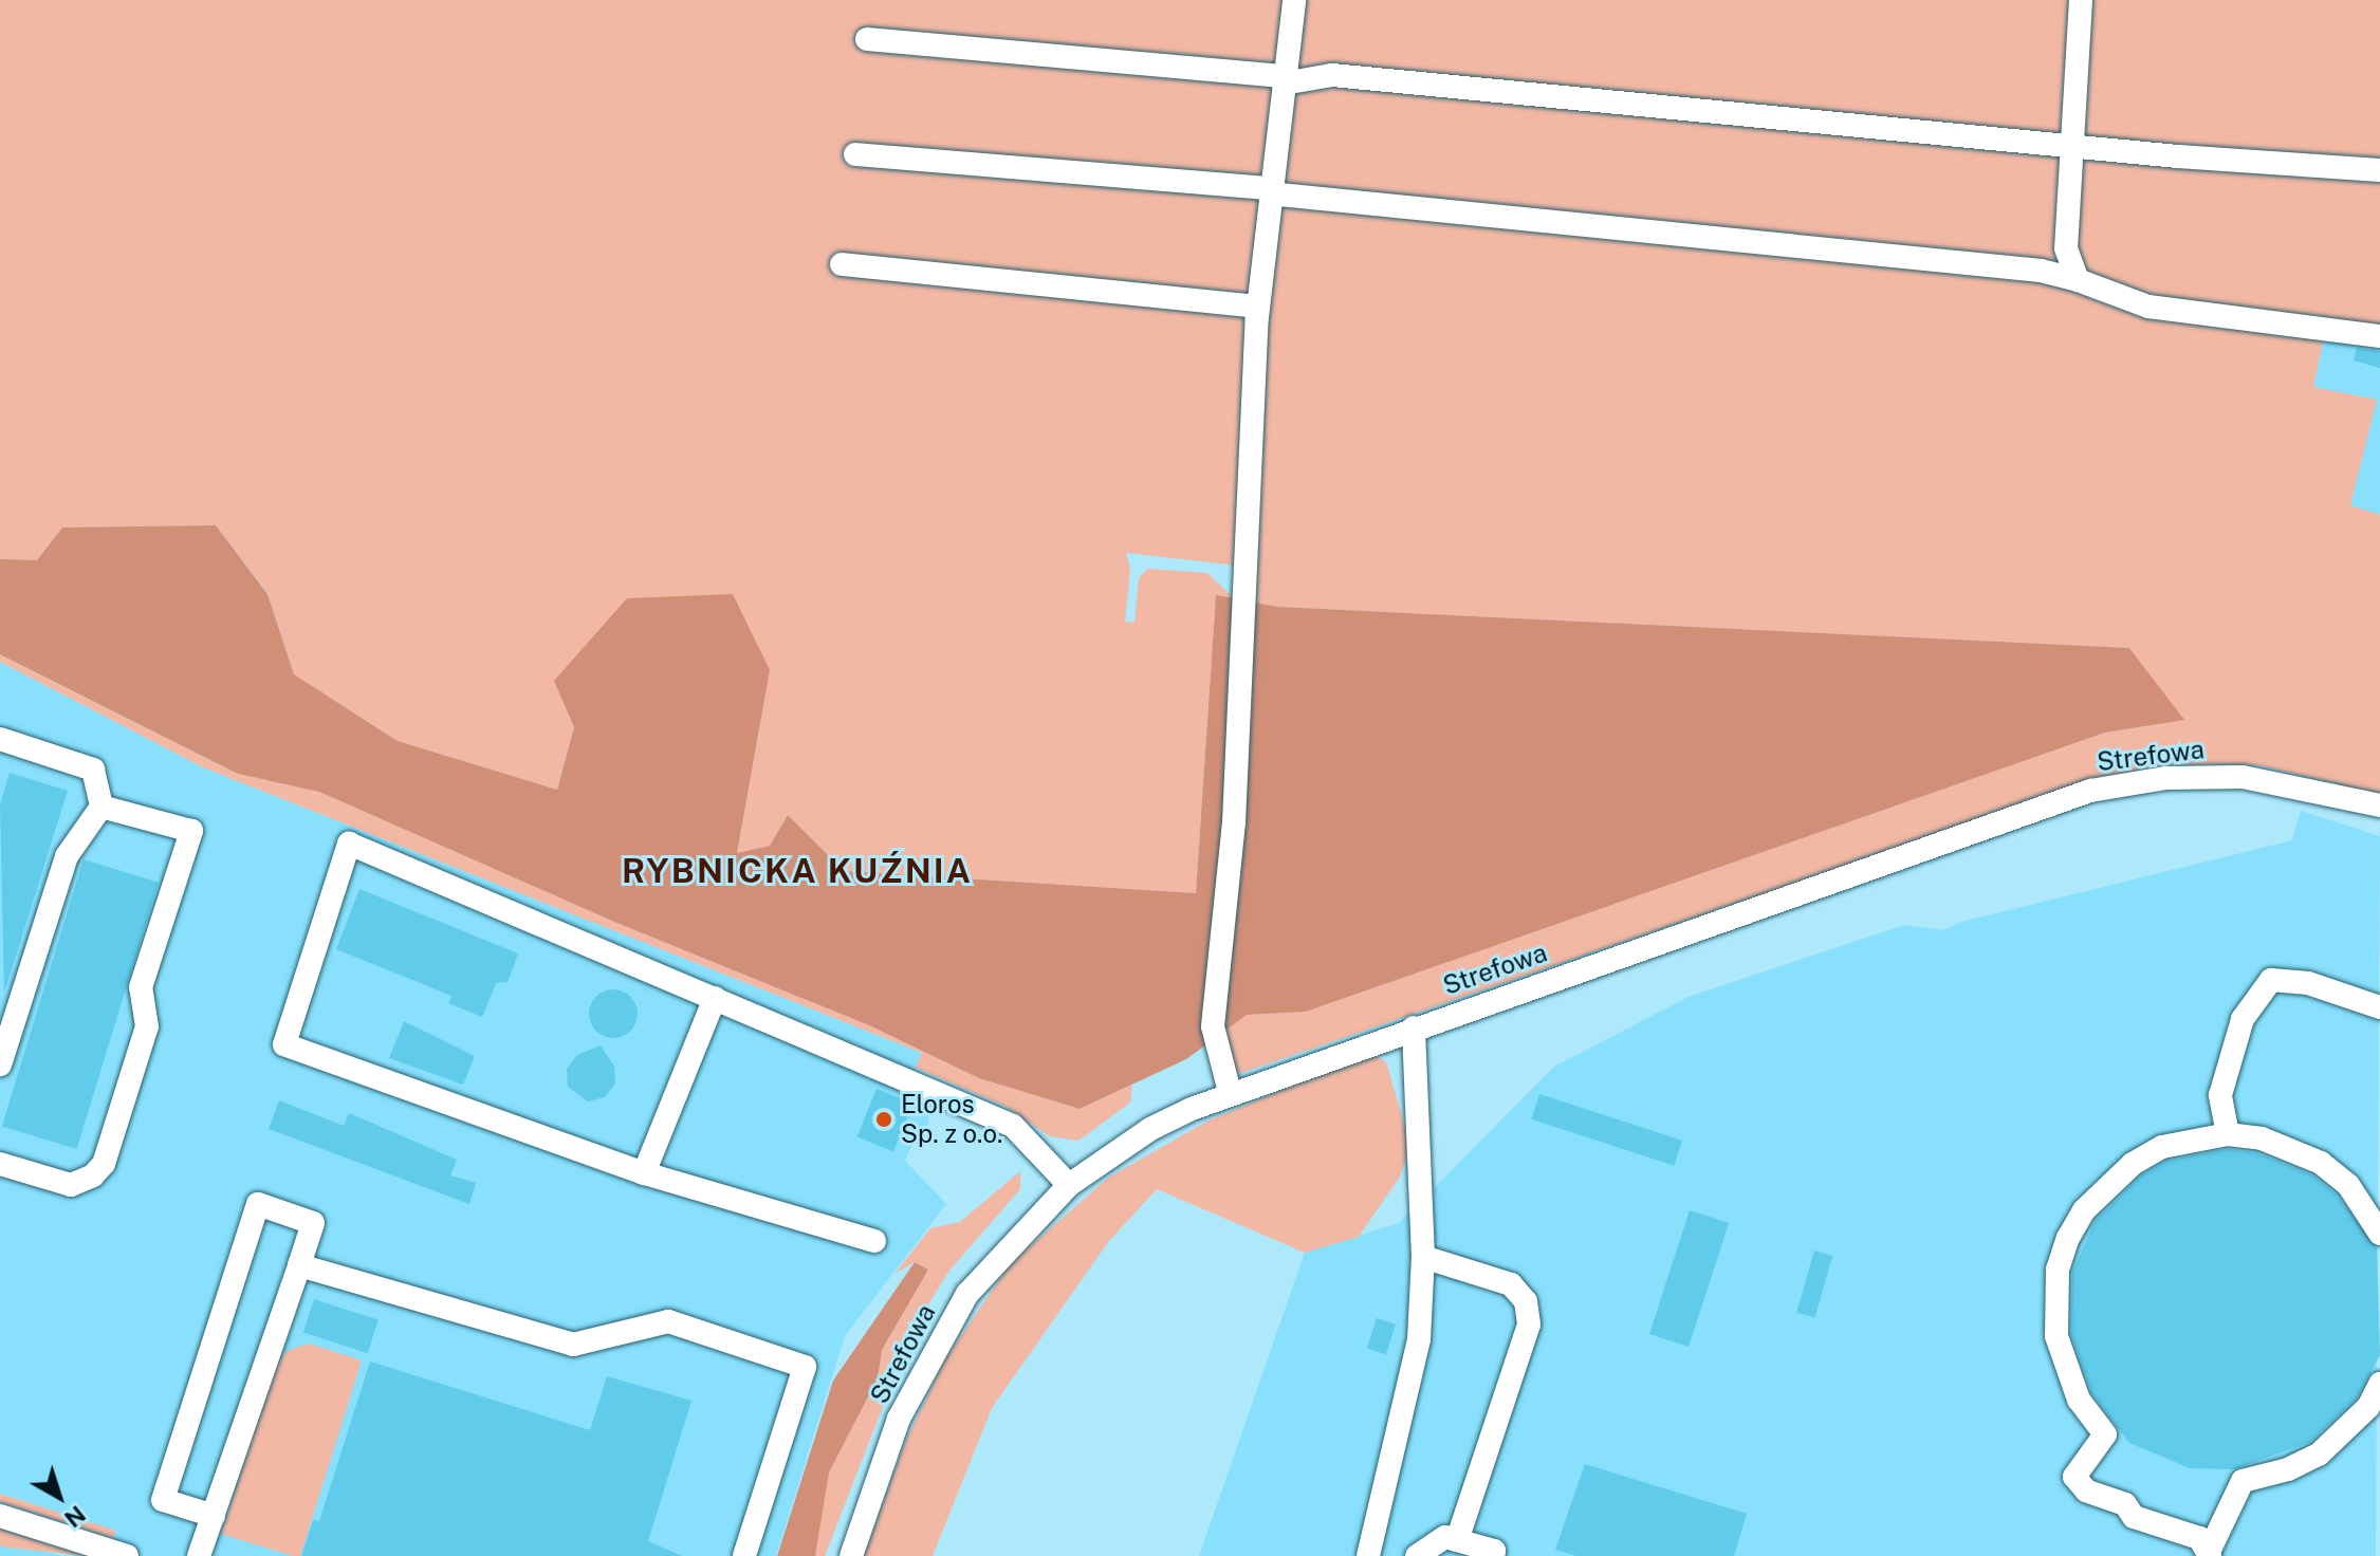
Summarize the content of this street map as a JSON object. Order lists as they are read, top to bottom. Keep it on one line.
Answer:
{"streets":{"street":["Strefowa"]},"districts":["RYBNICKA KUŹNIA"],"places":["Eloros Sp. z o.o."],"north":"bottom right"}
